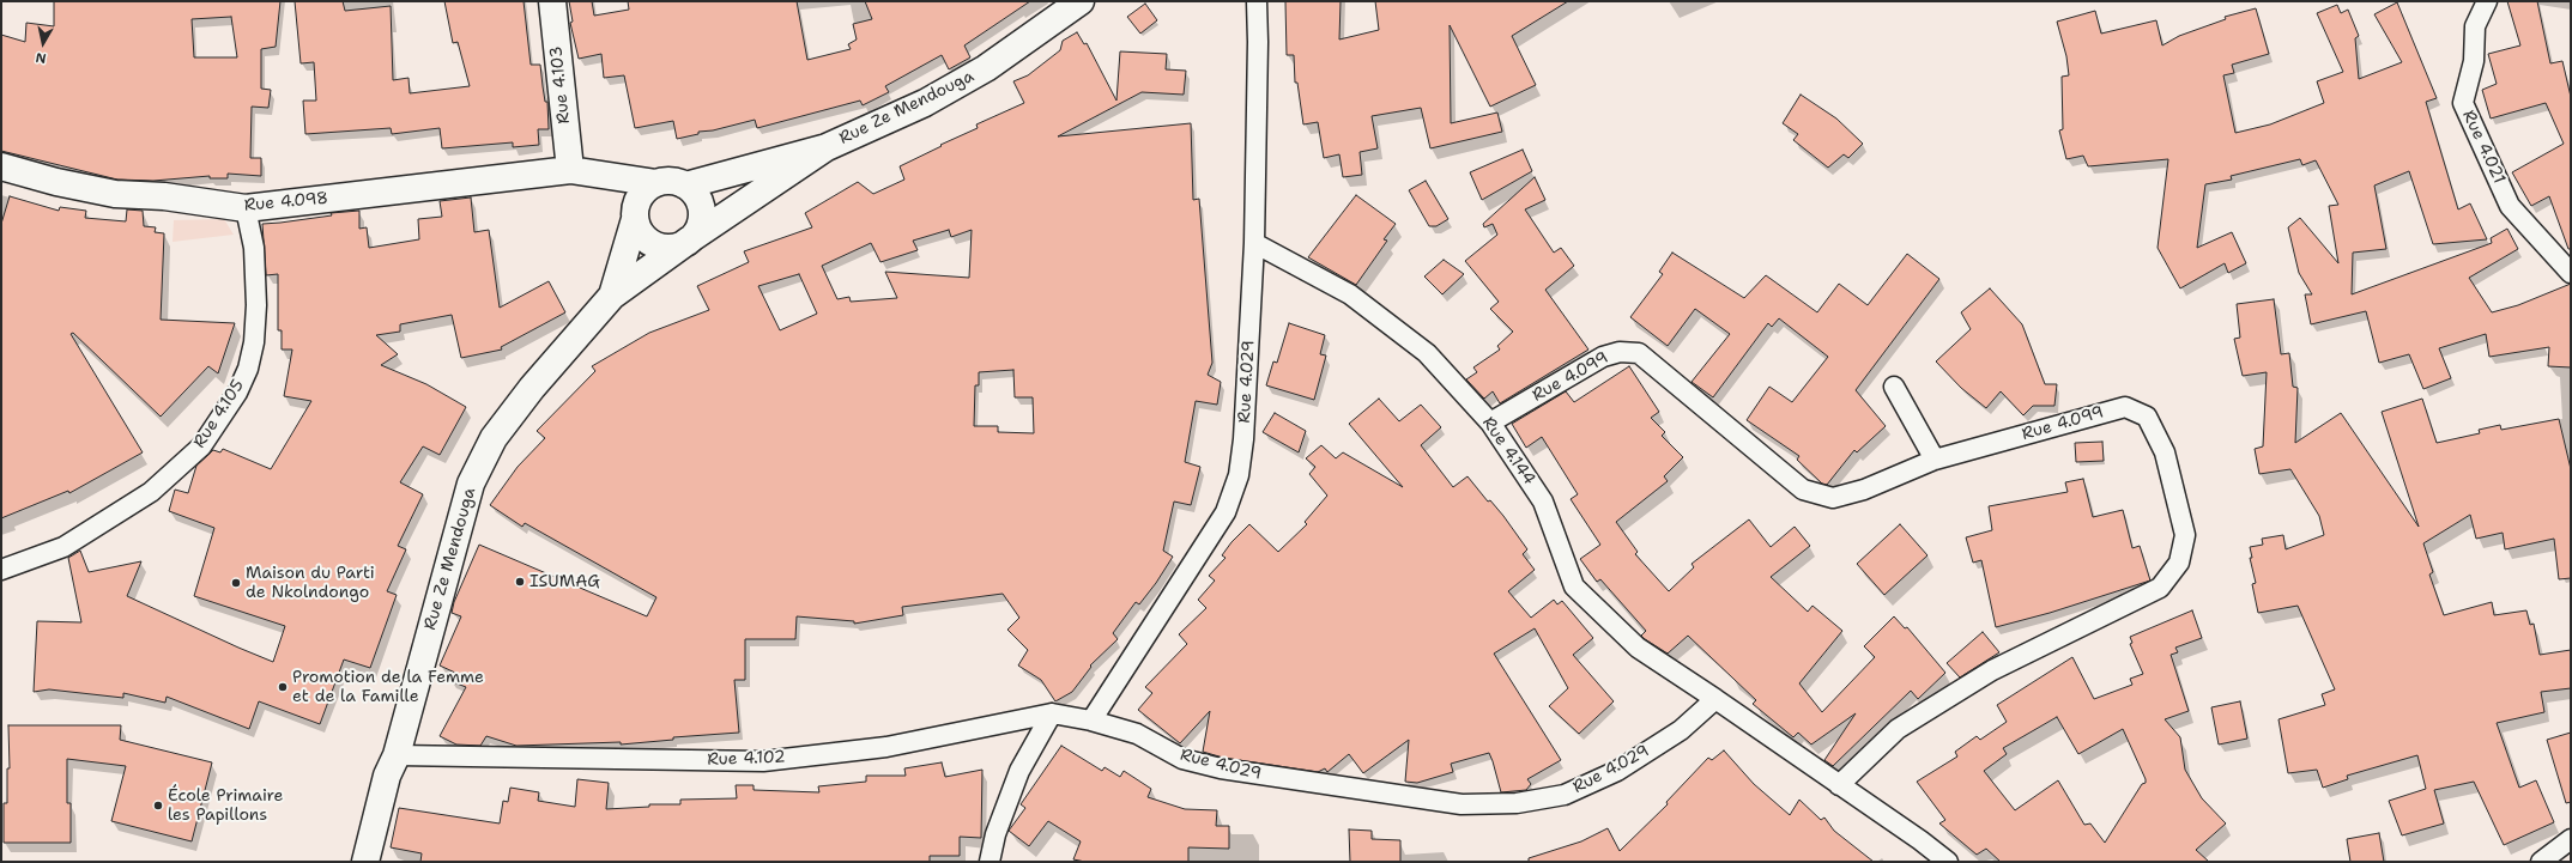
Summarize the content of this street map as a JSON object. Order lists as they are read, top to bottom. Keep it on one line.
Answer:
{"streets":{"main road":["Rue 4.103","Rue Ze Mendouga","Rue 4.098"],"street":["Rue 4.021","Rue 4.099","Rue 4.029","Rue 4.105","Rue 4.144","Rue 4.102"]},"crossings":[["Rue 4.103","Rue 4.098"],["Rue Ze Mendouga","Rue 4.098"],["Rue Ze Mendouga","Rue 4.102"],["Rue 4.098","Rue 4.105"],["Rue 4.099","Rue 4.144"],["Rue 4.029","Rue 4.144"],["Rue 4.029","Rue 4.102"]],"places":["ISUMAG","Maison du Parti de Nkolndongo","Promotion de la Femme et de la Famille","École Primaire les Papillons"],"north":"bottom"}
